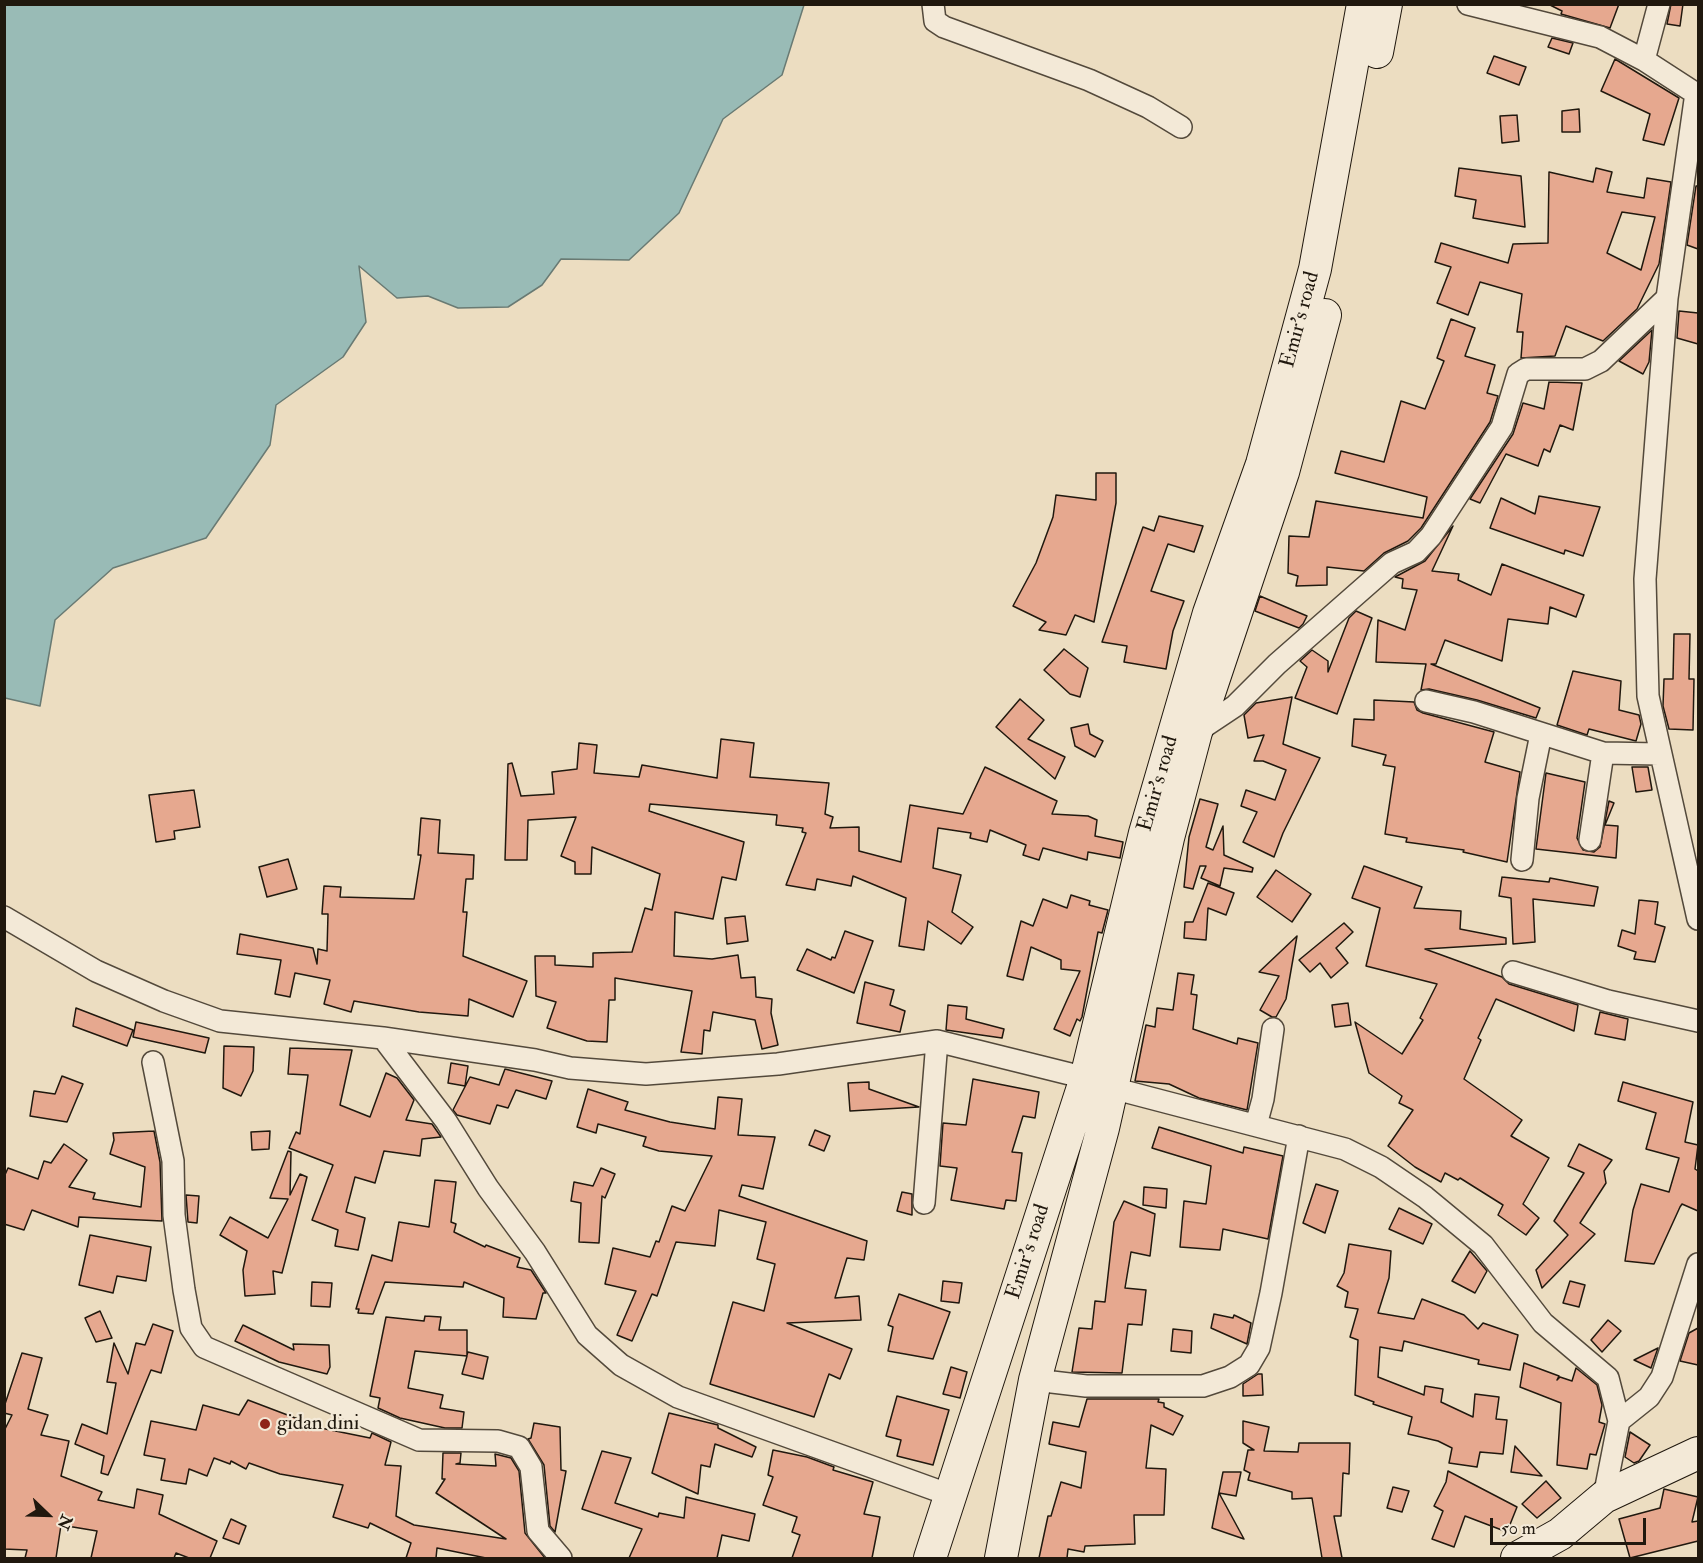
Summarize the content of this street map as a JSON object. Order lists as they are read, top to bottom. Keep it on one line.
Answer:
{"streets":{"main road":["Emir's road"]},"places":["gidan dini"],"scale_bar":"50 m","north":"bottom right"}
